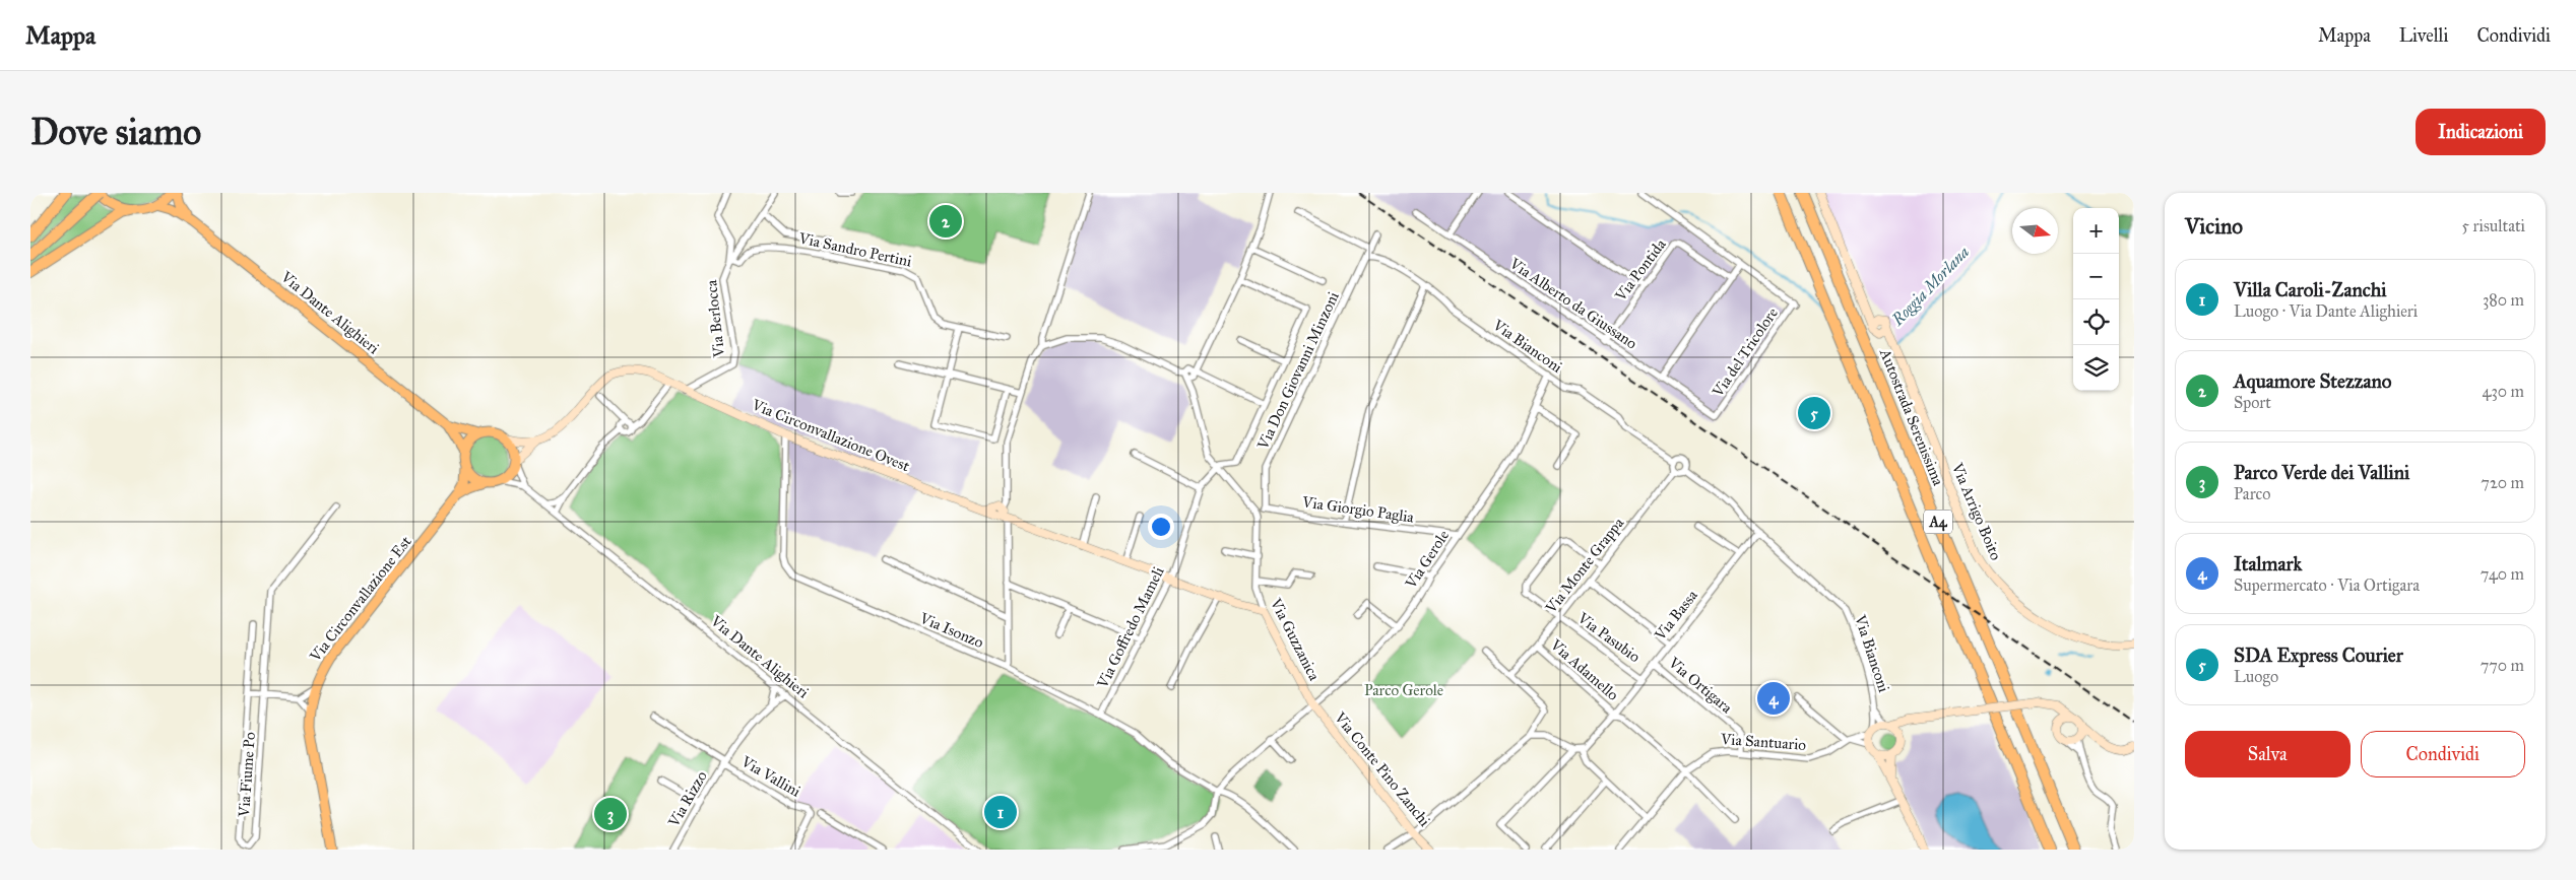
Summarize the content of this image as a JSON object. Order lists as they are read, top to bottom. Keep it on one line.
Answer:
{"streets":{"highway":["Autostrada Serenissima","A4"],"main road":["Via Dante Alighieri","Via Circonvallazione Est"],"street":["Via Sandro Pertini","Via Pontida","Via Alberto da Giussano","Via Berlocca","Via Bianconi","Via del Tricolore","Via Don Giovanni Minzoni","Via Circonvallazione Ovest","Via Giorgio Paglia","Via Arrigo Boito","Via Gerole","Via Monte Grappa","Via Bassa","Via Goffredo Mameli","Via Isonzo","Via Pasubio","Via Guzzanica","Via Adamello","Via Ortigara","Via Santuario","Via Conte Pino Zanchi","Via Fiume Po","Via Vallini","Via Rizzo"]},"crossings":[["Via Sandro Pertini","Via Berlocca"],["Via Pontida","Via Alberto da Giussano"],["Via Alberto da Giussano","Via del Tricolore"],["Via Dante Alighieri","Via Circonvallazione Ovest"],["Via Dante Alighieri","Via Circonvallazione Est"],["Via Dante Alighieri","Via Rizzo"],["Via Berlocca","Via Circonvallazione Ovest"],["Via Bianconi","Via Don Giovanni Minzoni"],["Via Bianconi","Via Gerole"],["Via Bianconi","Via Monte Grappa"],["Via Bianconi","Via Bassa"],["Via Bianconi","Via Santuario"],["Via Don Giovanni Minzoni","Via Giorgio Paglia"],["Via Circonvallazione Ovest","Via Circonvallazione Est"],["Via Circonvallazione Ovest","Via Goffredo Mameli"],["Via Circonvallazione Ovest","Via Isonzo"],["Via Circonvallazione Ovest","Via Guzzanica"],["Via Giorgio Paglia","Via Gerole"],["Via Giorgio Paglia","Via Guzzanica"],["Via Gerole","Via Isonzo"],["Via Gerole","Via Guzzanica"],["Via Gerole","Via Conte Pino Zanchi"],["Via Monte Grappa","Via Pasubio"],["Via Monte Grappa","Via Adamello"],["Via Bassa","Via Pasubio"],["Via Bassa","Via Adamello"],["Via Bassa","Via Ortigara"],["Via Goffredo Mameli","Via Isonzo"],["Via Guzzanica","Via Conte Pino Zanchi"],["Via Adamello","Via Santuario"],["Via Ortigara","Via Santuario"],["Via Vallini","Via Rizzo"]],"water":["Roggia Morlana"],"parks":["Parco Gerole"],"north":"right","page":{"header":"Mappa","nav":["Mappa","Livelli","Condividi"],"buttons":["Indicazioni",["Salva","Condividi"]],"title":"Dove siamo","heading":["Vicino","5 risultati"],"pins":["2","5","4","1","3"],"map_buttons":["+","−"],"list":[{"mark":"1","name":"Villa Caroli-Zanchi","note":"Luogo · Via Dante Alighieri","value":"380 m"},{"mark":"2","name":"Aquamore Stezzano","note":"Sport","value":"430 m"},{"mark":"3","name":"Parco Verde dei Vallini","note":"Parco","value":"720 m"},{"mark":"4","name":"Italmark","note":"Supermercato · Via Ortigara","value":"740 m"},{"mark":"5","name":"SDA Express Courier","note":"Luogo","value":"770 m"}]}}
